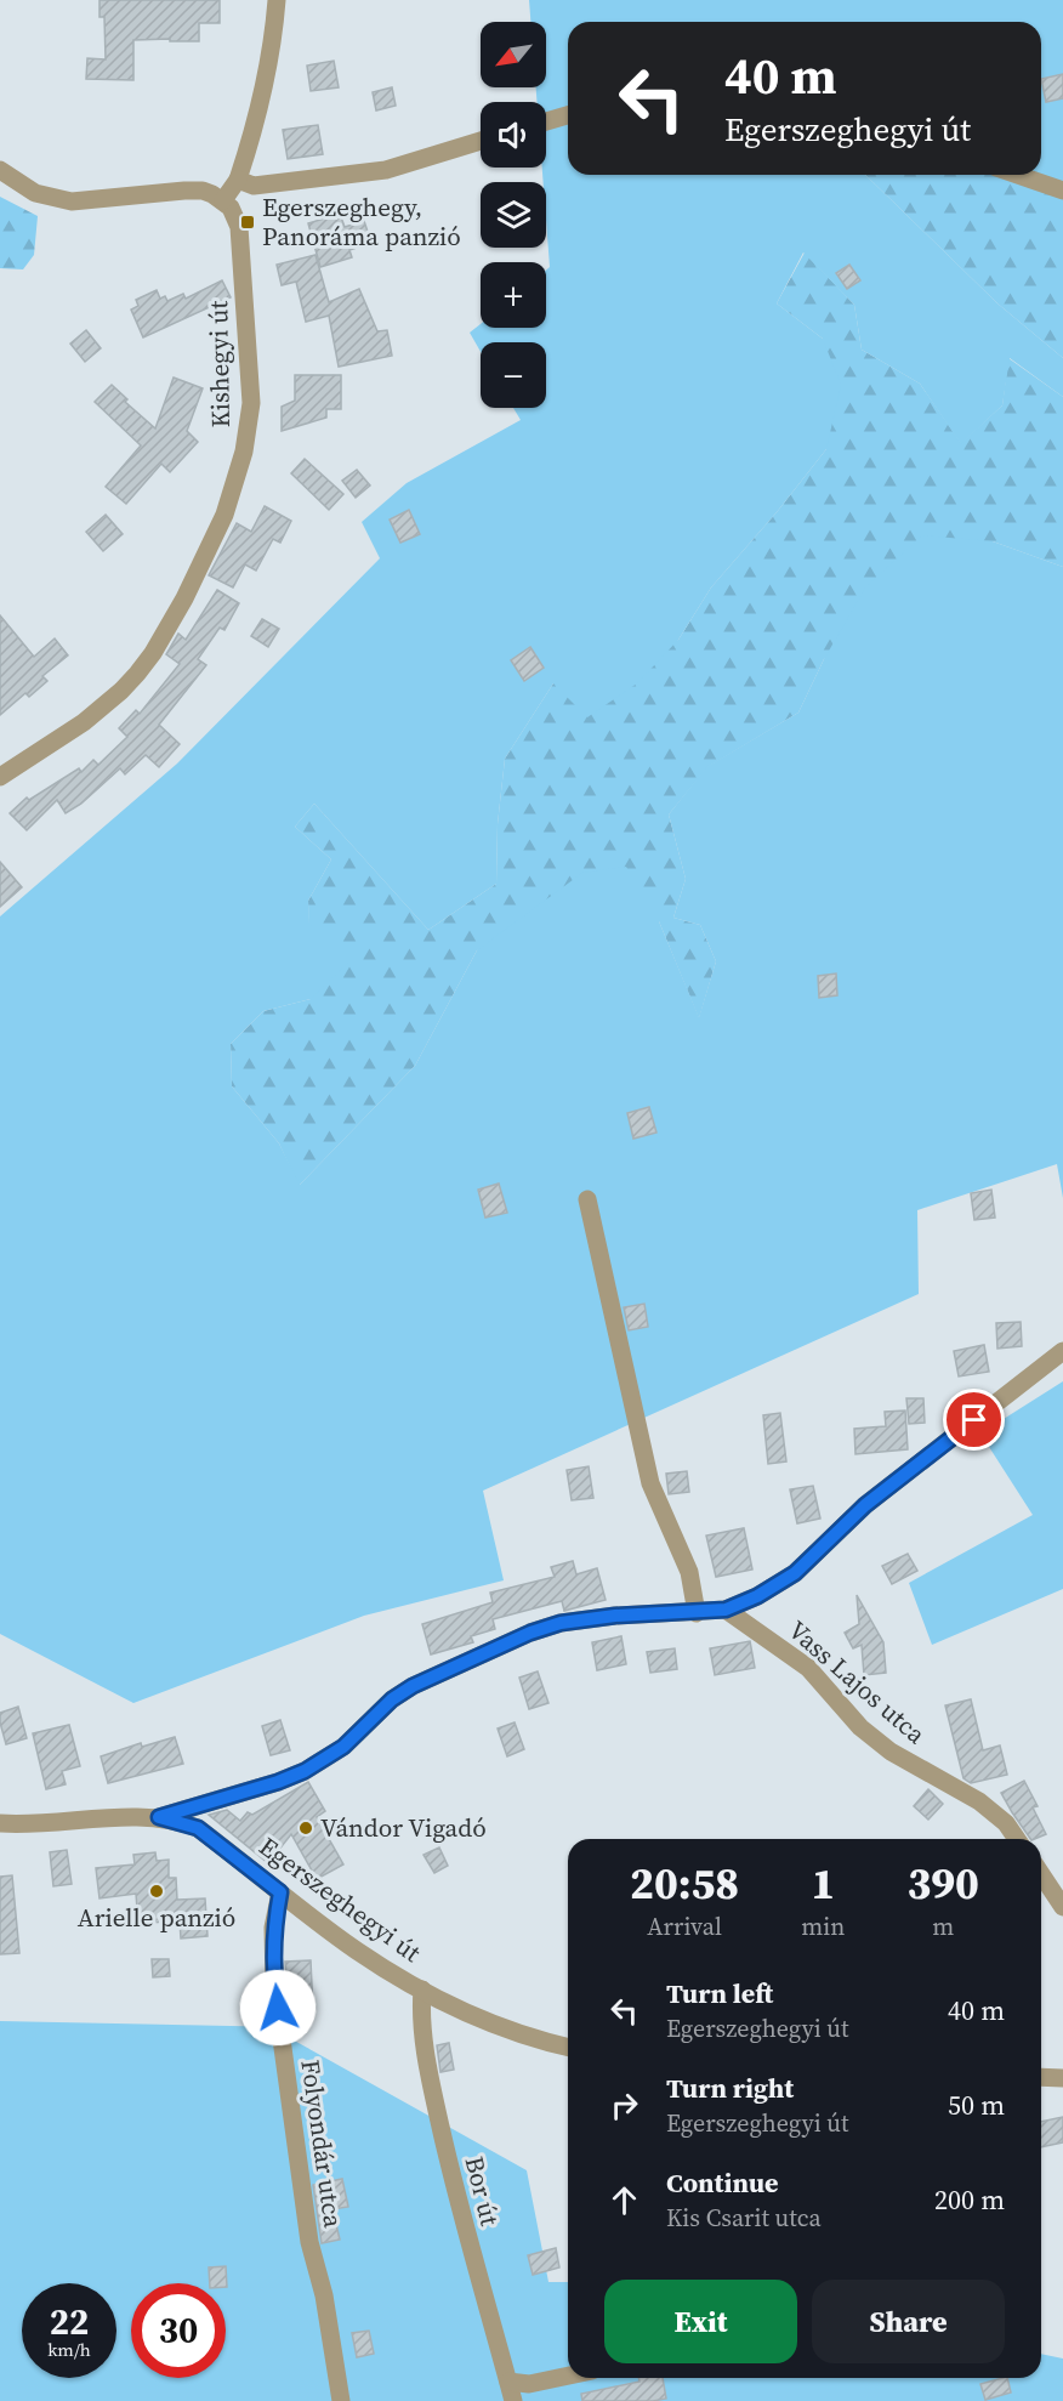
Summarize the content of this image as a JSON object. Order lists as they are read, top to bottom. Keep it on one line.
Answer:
{"streets":{"street":["Kishegyi út","Vass Lajos utca","Egerszeghegyi út","Folyondár utca","Bor út"]},"crossings":[["Vass Lajos utca","Egerszeghegyi út"],["Egerszeghegyi út","Folyondár utca"],["Egerszeghegyi út","Bor út"]],"places":{"transit":["Egerszeghegy, Panoráma panzió"],"other":["Vándor Vigadó","Arielle panzió"]},"north":"bottom left","page":{"map_buttons":["+","−"],"turn":["40 m","Egerszeghegyi út"],"eta":["20:58","Arrival","1","min","390","m"],"list":[{"name":"Turn left","note":"Egerszeghegyi út","value":"40 m"},{"name":"Turn right","note":"Egerszeghegyi út","value":"50 m"},{"name":"Continue","note":"Kis Csarit utca","value":"200 m"}],"buttons":["Exit","Share"],"speed":"22 km/h","limit":"30"}}
